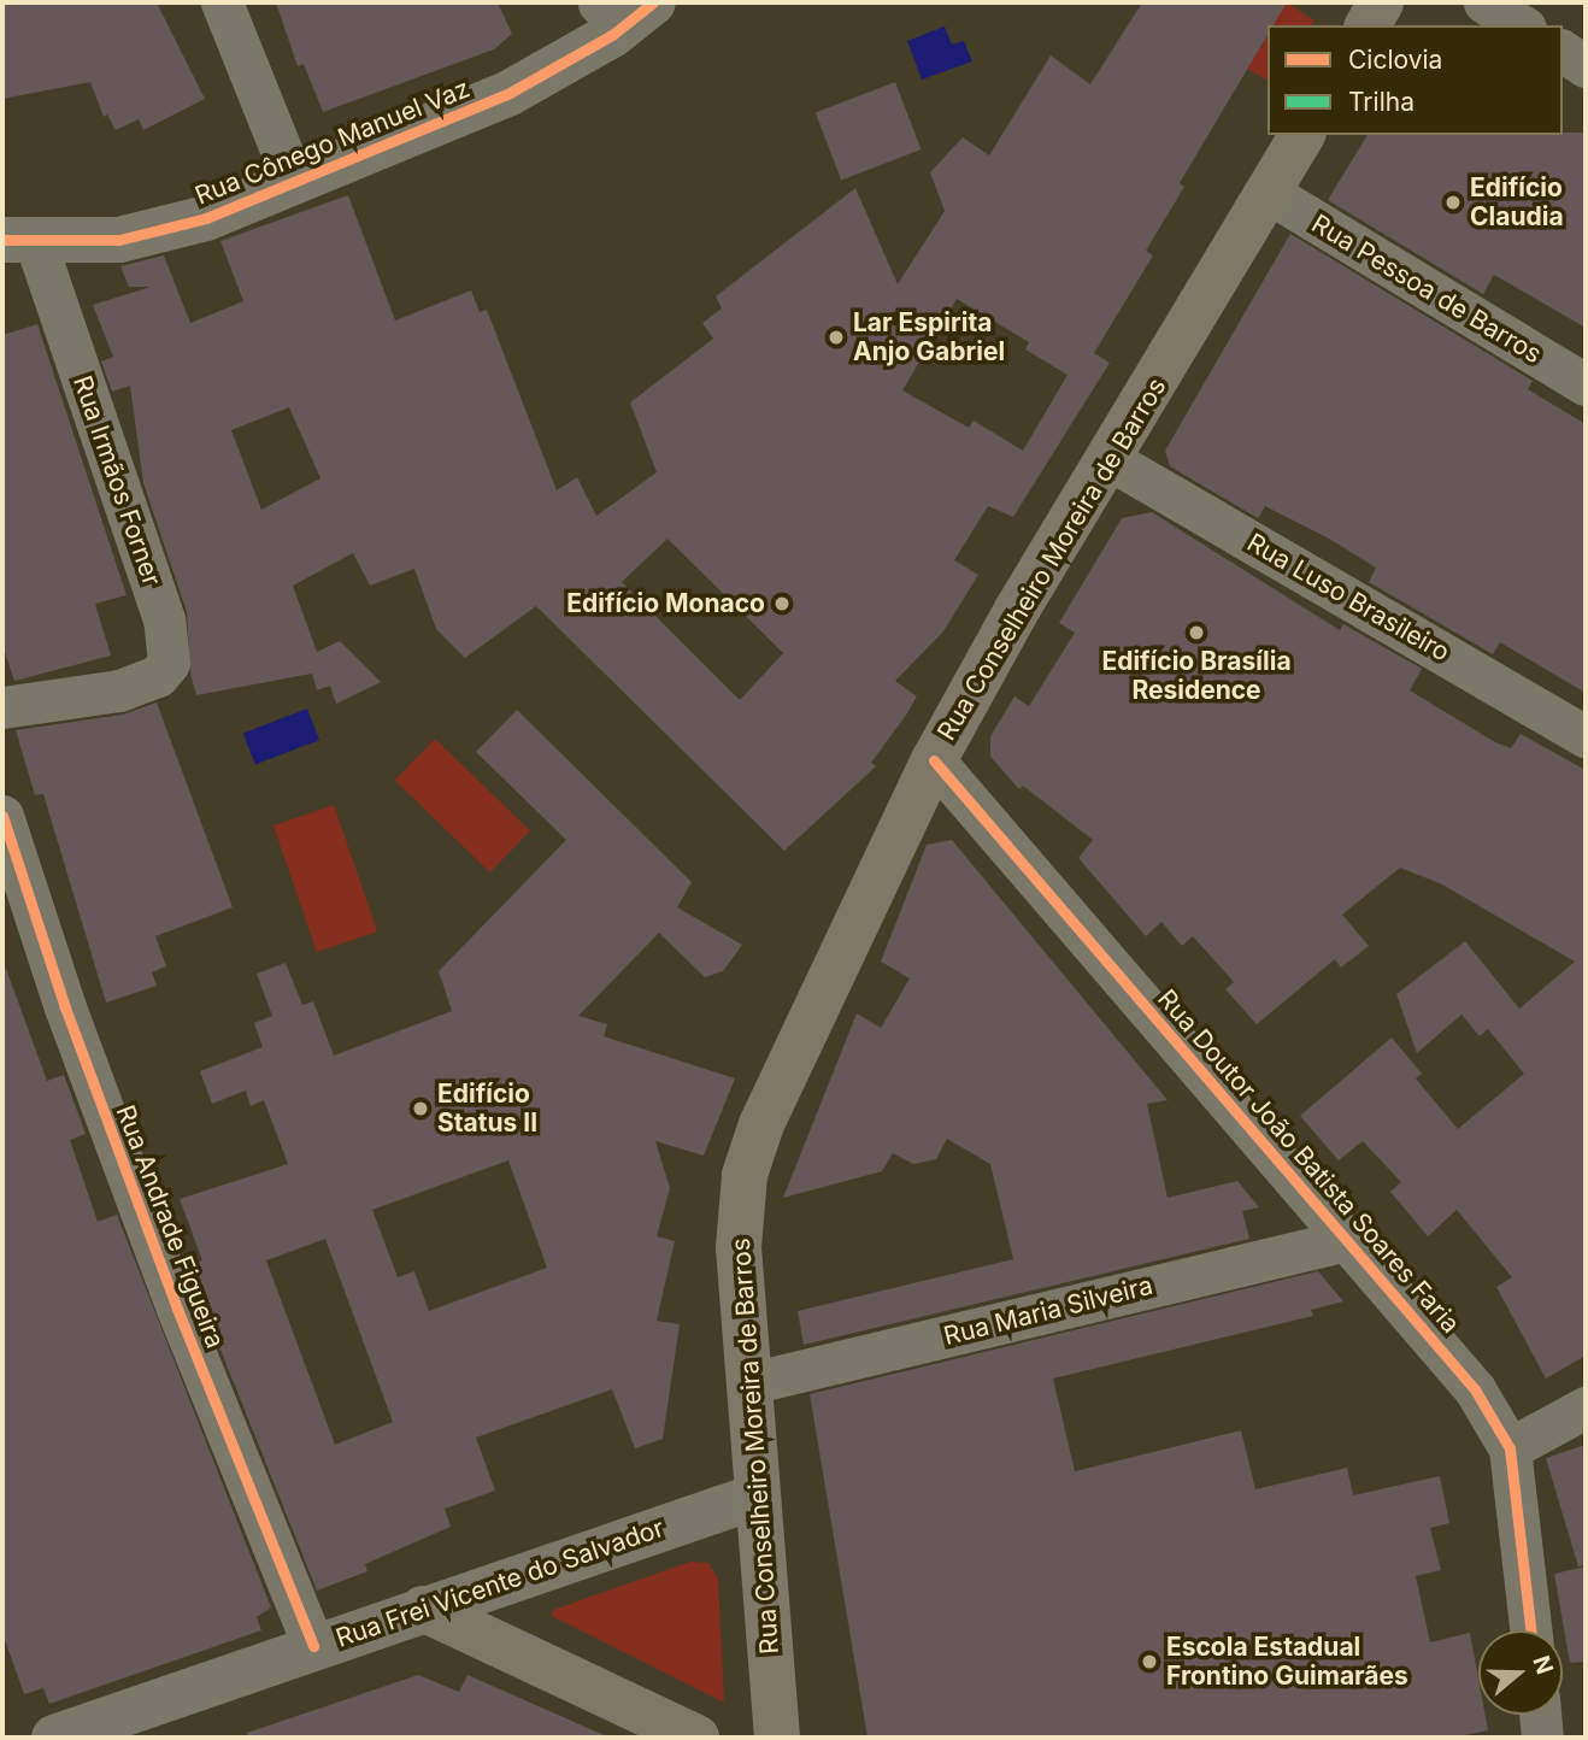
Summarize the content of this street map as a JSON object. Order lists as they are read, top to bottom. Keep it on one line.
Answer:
{"streets":{"main road":["Rua Conselheiro Moreira de Barros"],"street":["Rua Cônego Manuel Vaz","Rua Pessoa de Barros","Rua Irmãos Forner","Rua Luso Brasileiro","Rua Doutor João Batista Soares Faria","Rua Andrade Figueira","Rua Maria Silveira","Rua Frei Vicente do Salvador"]},"crossings":[["Rua Cônego Manuel Vaz","Rua Irmãos Forner"],["Rua Pessoa de Barros","Rua Conselheiro Moreira de Barros"],["Rua Conselheiro Moreira de Barros","Rua Luso Brasileiro"],["Rua Conselheiro Moreira de Barros","Rua Doutor João Batista Soares Faria"],["Rua Conselheiro Moreira de Barros","Rua Maria Silveira"],["Rua Conselheiro Moreira de Barros","Rua Frei Vicente do Salvador"],["Rua Doutor João Batista Soares Faria","Rua Maria Silveira"],["Rua Andrade Figueira","Rua Frei Vicente do Salvador"]],"places":["Edifício Claudia","Lar Espirita Anjo Gabriel","Edifício Monaco","Edifício Brasília Residence","Edifício Status II","Escola Estadual Frontino Guimarães"],"legend":["Ciclovia","Trilha"],"north":"right"}
